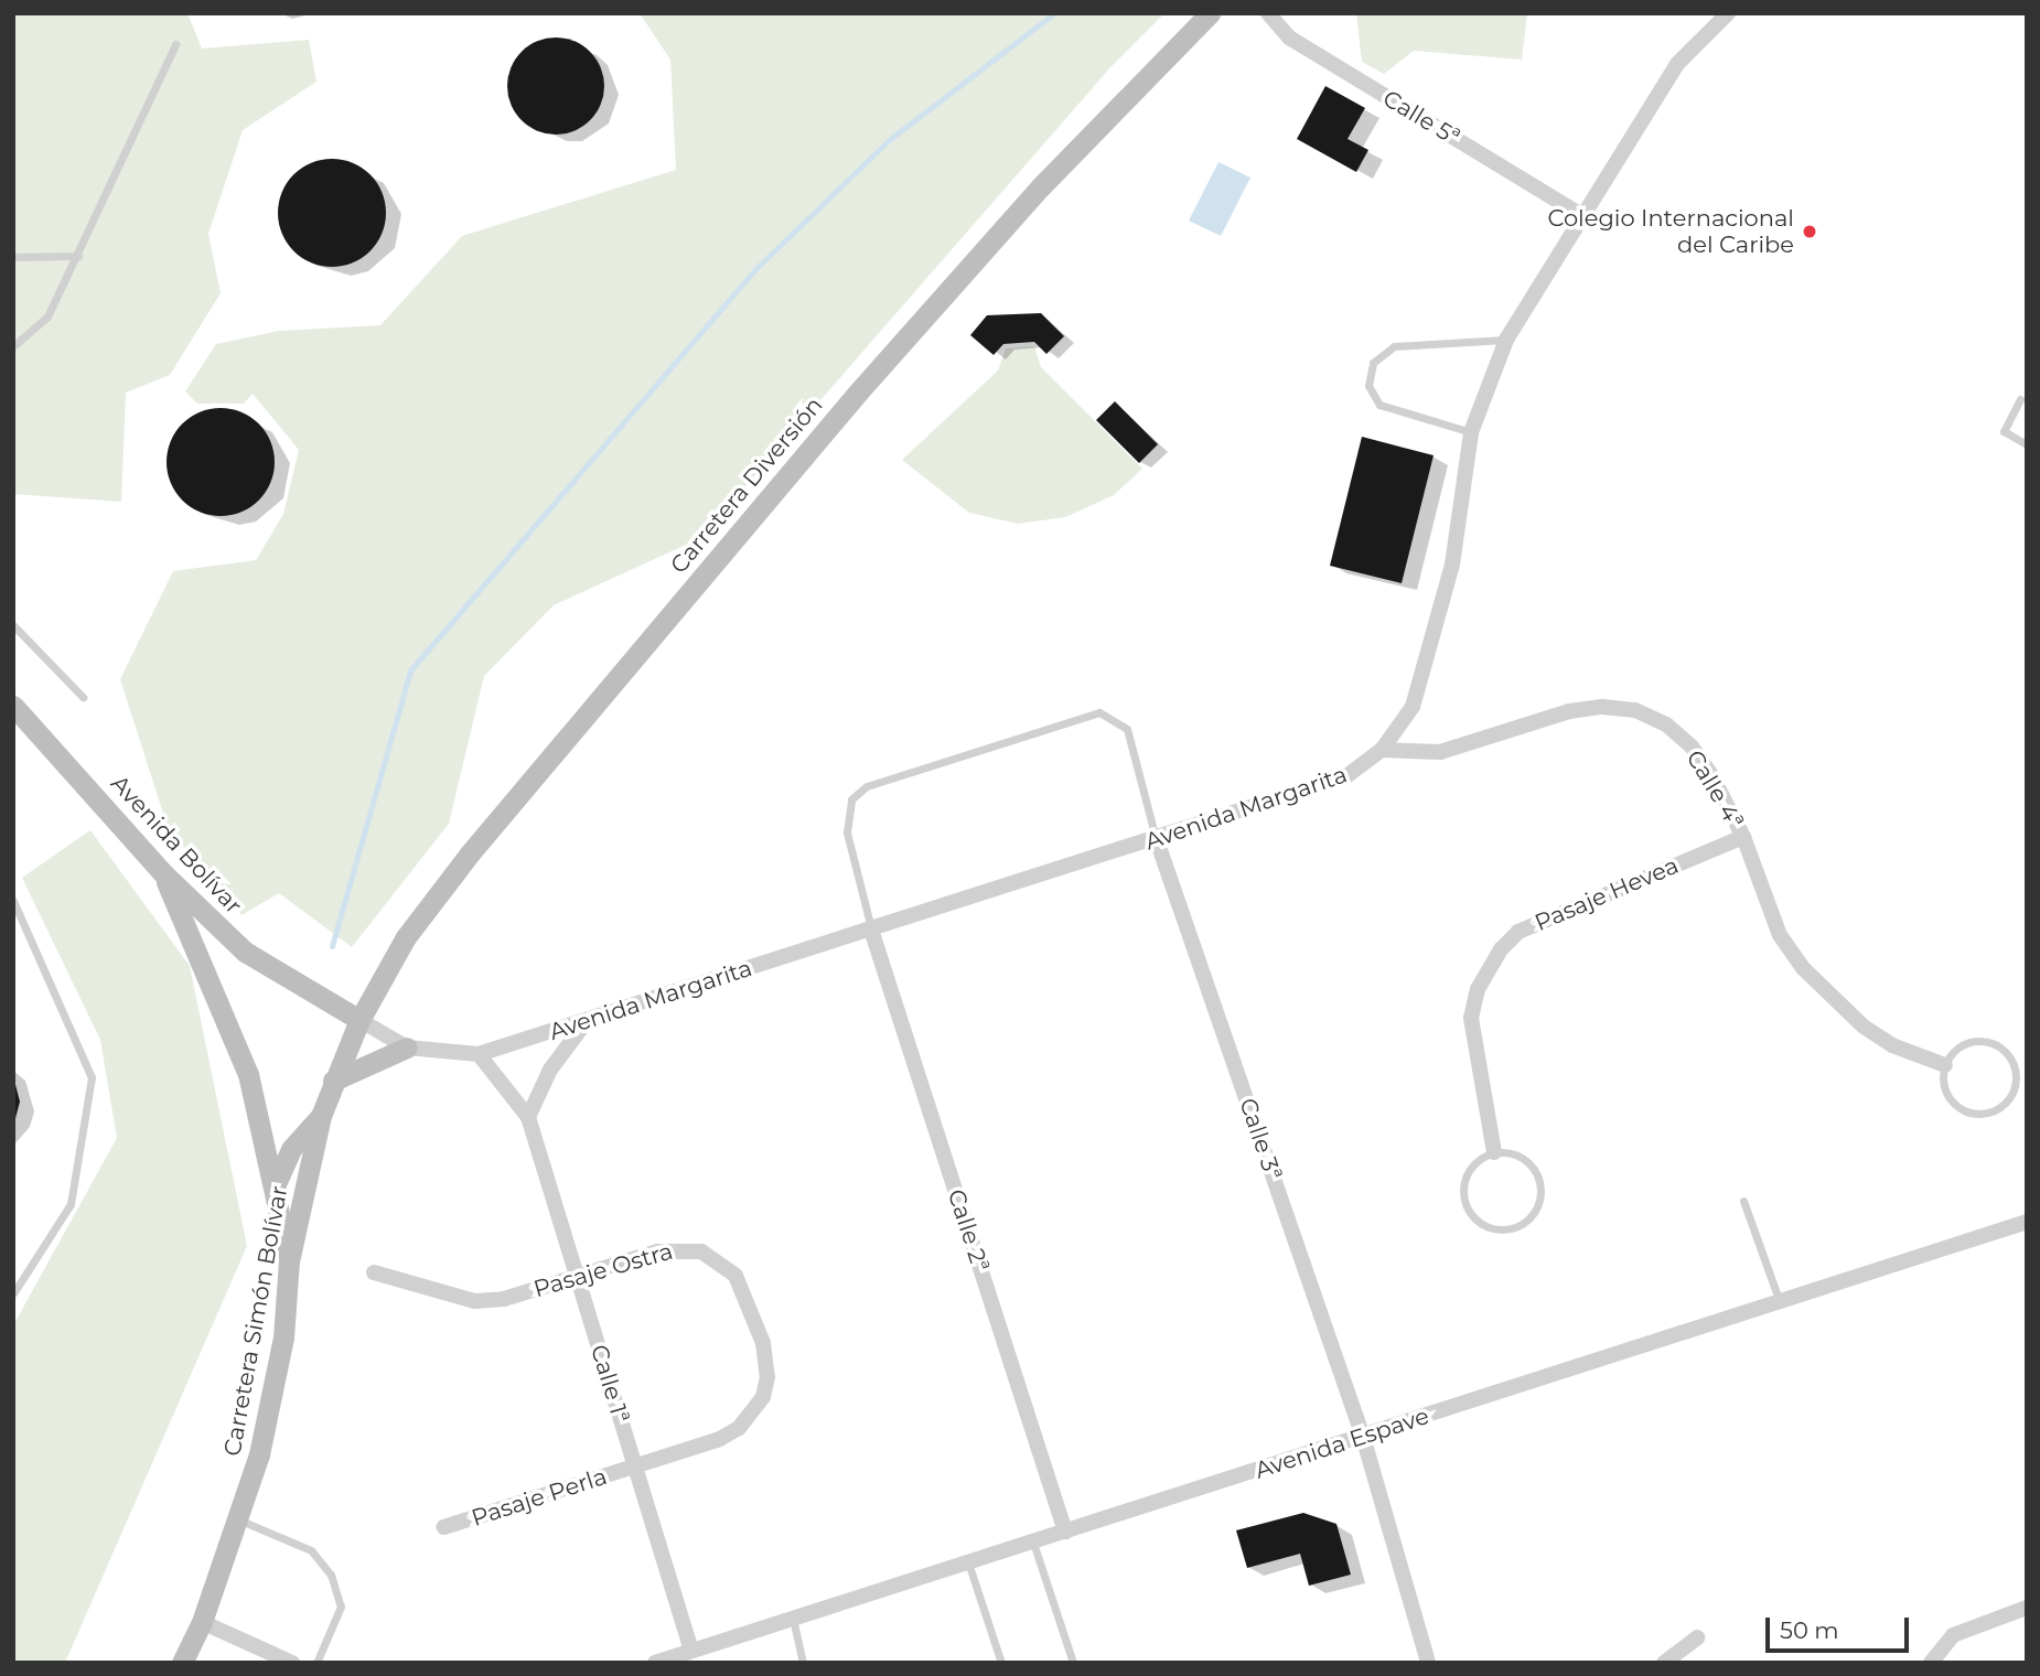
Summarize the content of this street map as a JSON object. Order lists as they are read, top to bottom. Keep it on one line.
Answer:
{"streets":{"main road":["Carretera Diversión","Avenida Bolívar","Carretera Simón Bolívar"],"street":["Calle 5ª","Calle 4ª","Avenida Margarita","Pasaje Hevea","Calle 3ª","Calle 2ª","Pasaje Ostra","Calle 1ª","Avenida Espave","Pasaje Perla"]},"crossings":[["Calle 5ª","Avenida Margarita"],["Carretera Diversión","Avenida Margarita"],["Carretera Diversión","Avenida Bolívar"],["Carretera Diversión","Carretera Simón Bolívar"],["Calle 4ª","Avenida Margarita"],["Calle 4ª","Pasaje Hevea"],["Avenida Margarita","Avenida Bolívar"],["Avenida Margarita","Calle 3ª"],["Avenida Margarita","Calle 2ª"],["Avenida Margarita","Carretera Simón Bolívar"],["Avenida Bolívar","Carretera Simón Bolívar"],["Calle 3ª","Avenida Espave"],["Calle 2ª","Avenida Espave"],["Pasaje Ostra","Calle 1ª"],["Pasaje Ostra","Pasaje Perla"],["Calle 1ª","Avenida Espave"],["Calle 1ª","Pasaje Perla"]],"places":["Colegio Internacional del Caribe"],"scale_bar":"50 m"}
